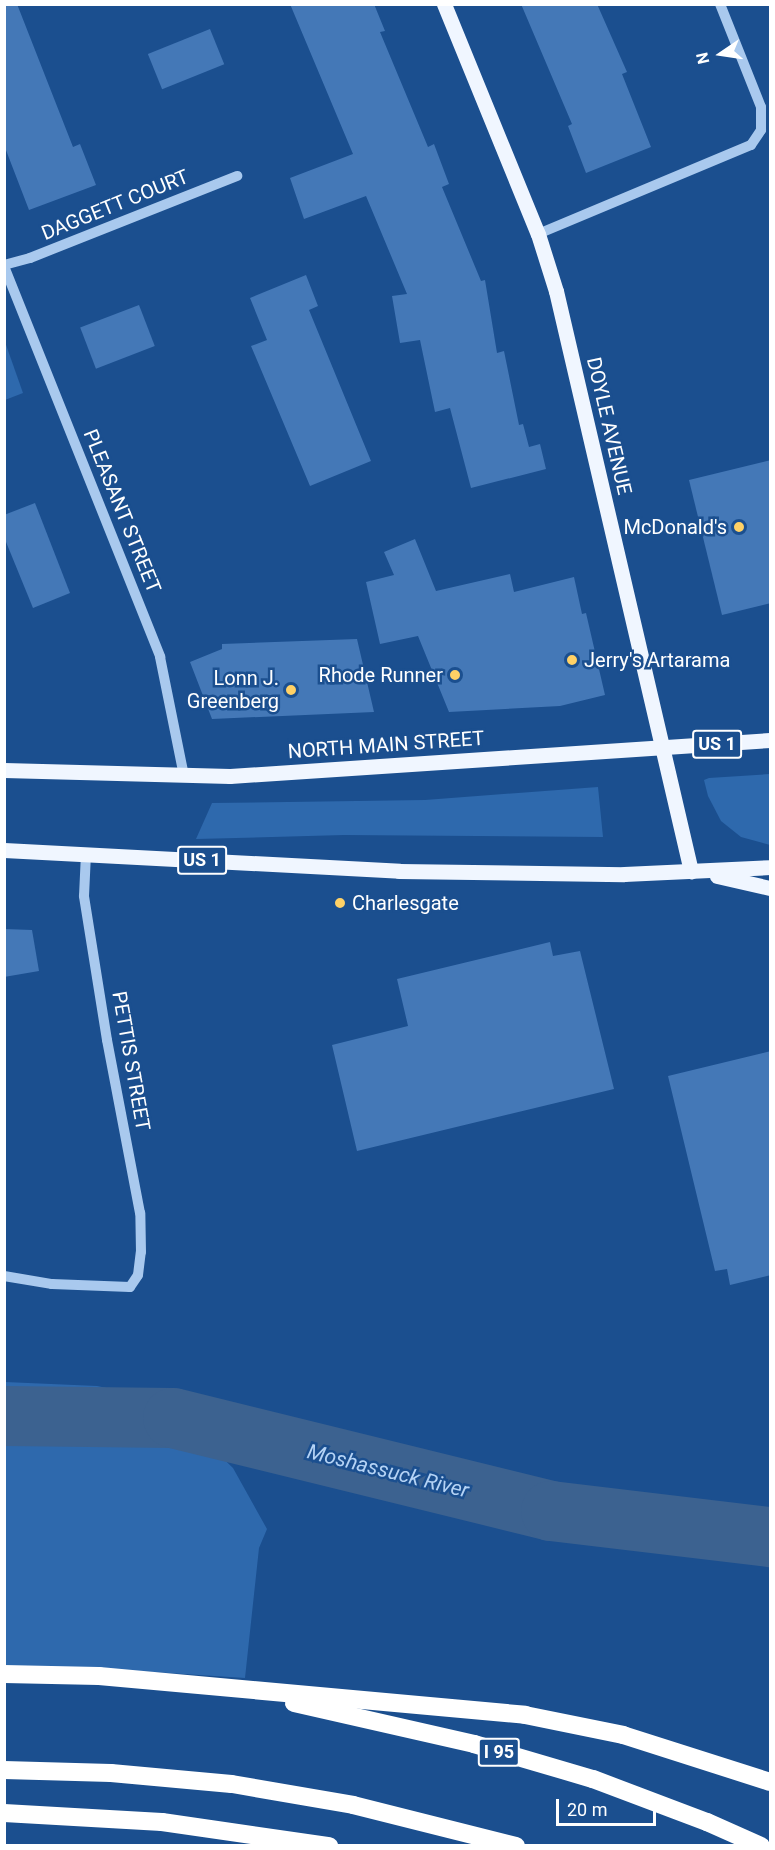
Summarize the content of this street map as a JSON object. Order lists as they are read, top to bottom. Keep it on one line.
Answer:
{"streets":{"highway":["I 95"],"main road":["DOYLE AVENUE","US 1","NORTH MAIN STREET"],"street":["DAGGETT COURT","PLEASANT STREET","PETTIS STREET"]},"crossings":[["DAGGETT COURT","PLEASANT STREET"],["DOYLE AVENUE","US 1"],["DOYLE AVENUE","NORTH MAIN STREET"],["PLEASANT STREET","NORTH MAIN STREET"],["US 1","PETTIS STREET"]],"water":["Moshassuck River"],"places":["McDonald's","Jerry's Artarama","Rhode Runner","Lonn J. Greenberg","Charlesgate"],"scale_bar":"20 m","north":"left"}
